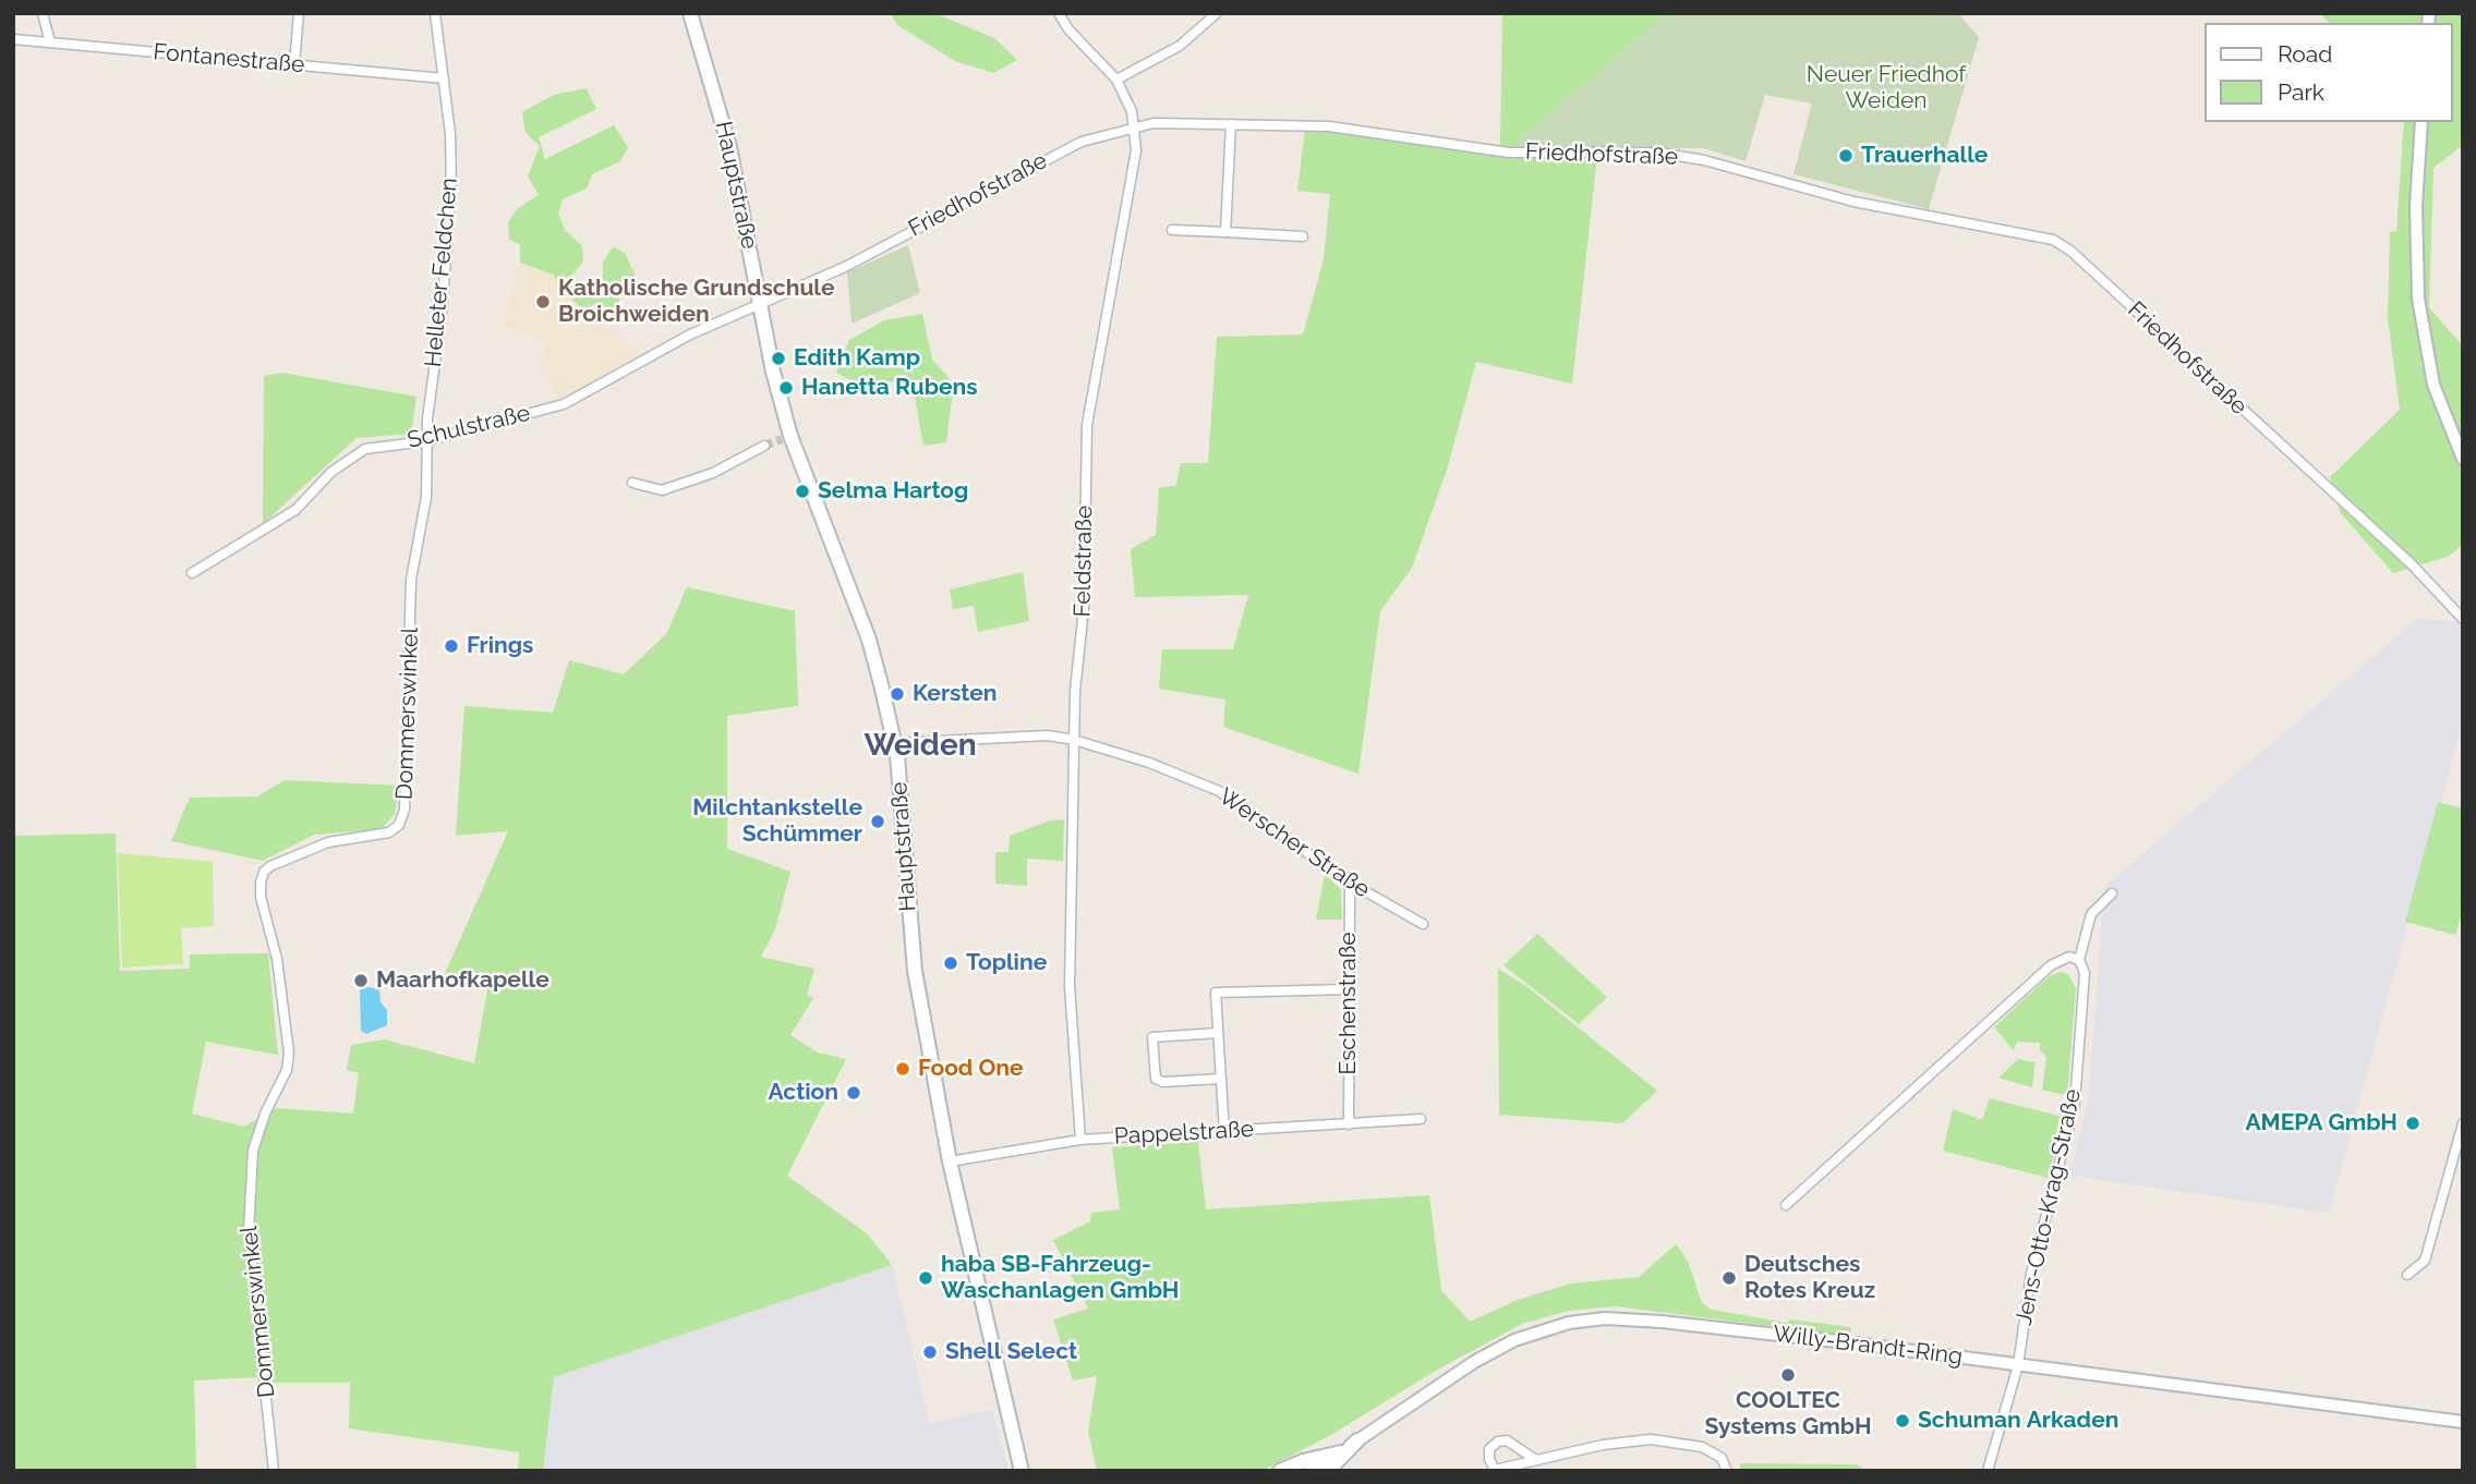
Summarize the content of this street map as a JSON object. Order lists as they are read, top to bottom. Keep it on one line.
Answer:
{"streets":{"main road":["Hauptstraße"],"street":["Fontanestraße","Friedhofstraße","Helleter Feldchen","Schulstraße","Feldstraße","Dommerswinkel","Werscher Straße","Eschenstraße","Pappelstraße","Jens-Otto-Krag-Straße","Willy-Brandt-Ring"]},"crossings":[["Fontanestraße","Helleter Feldchen"],["Friedhofstraße","Hauptstraße"],["Friedhofstraße","Schulstraße"],["Friedhofstraße","Feldstraße"],["Hauptstraße","Schulstraße"],["Hauptstraße","Werscher Straße"],["Hauptstraße","Pappelstraße"],["Helleter Feldchen","Schulstraße"],["Helleter Feldchen","Dommerswinkel"],["Schulstraße","Dommerswinkel"],["Feldstraße","Werscher Straße"],["Feldstraße","Pappelstraße"],["Werscher Straße","Eschenstraße"],["Eschenstraße","Pappelstraße"],["Jens-Otto-Krag-Straße","Willy-Brandt-Ring"]],"districts":["Weiden"],"parks":["Neuer Friedhof Weiden"],"places":["Trauerhalle","Katholische Grundschule Broichweiden","Edith Kamp","Hanetta Rubens","Selma Hartog","Frings","Kersten","Milchtankstelle Schümmer","Topline","Maarhofkapelle","Food One","Action","AMEPA GmbH","haba SB-Fahrzeug- Waschanlagen GmbH","Deutsches Rotes Kreuz","Shell Select","COOLTEC Systems GmbH","Schuman Arkaden"],"legend":["Road","Park"]}
